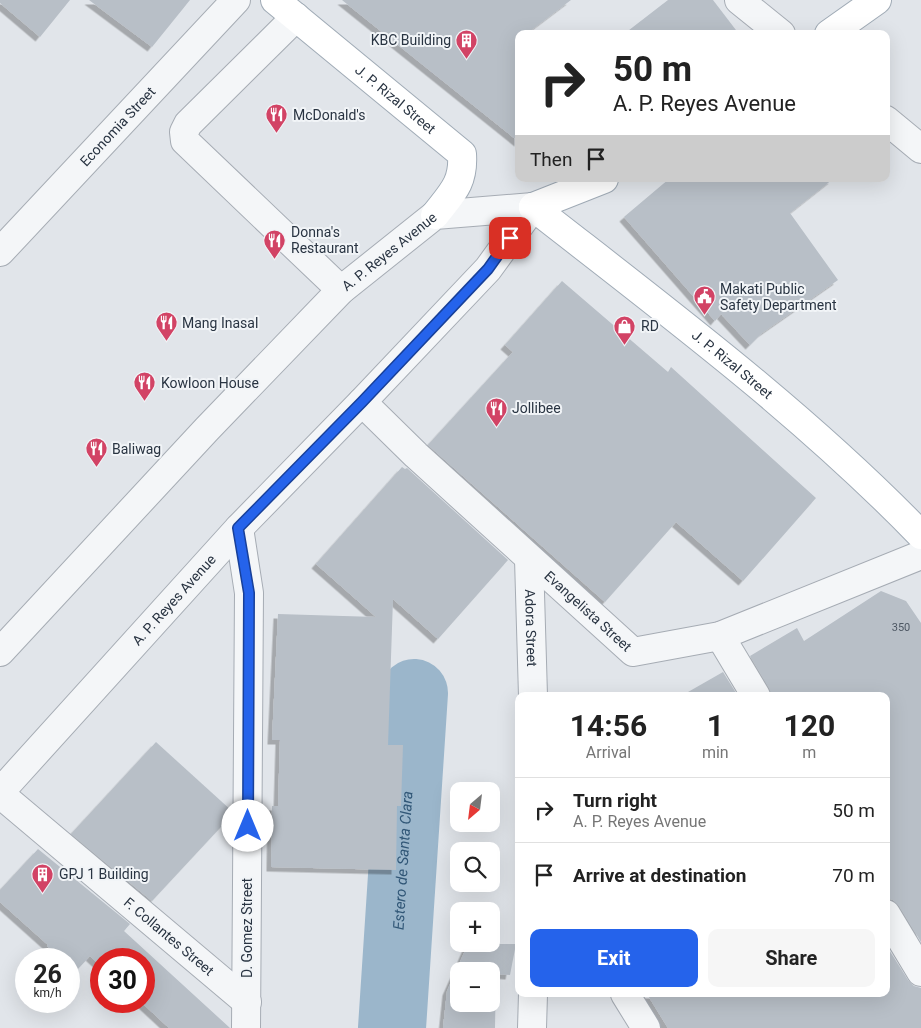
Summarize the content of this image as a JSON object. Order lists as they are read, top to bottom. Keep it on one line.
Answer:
{"streets":{"main road":["J. P. Rizal Street"],"street":["Economia Street","A. P. Reyes Avenue","Evangelista Street","Adora Street","D. Gomez Street","F. Collantes Street"]},"crossings":[["J. P. Rizal Street","A. P. Reyes Avenue"],["A. P. Reyes Avenue","Evangelista Street"],["A. P. Reyes Avenue","D. Gomez Street"],["A. P. Reyes Avenue","F. Collantes Street"],["Evangelista Street","Adora Street"],["D. Gomez Street","F. Collantes Street"]],"water":["Estero de Santa Clara"],"places":{"building":["KBC Building","GPJ 1 Building"],"restaurant":["McDonald's","Donna's Restaurant","Mang Inasal","Kowloon House","Jollibee","Baliwag"],"public building":["Makati Public Safety Department"],"shop":["RD"]},"house_numbers":["350"],"north":"bottom left","page":{"turn":["50 m","A. P. Reyes Avenue"],"then":"Then","eta":["14:56","Arrival","1","min","120","m"],"list":[{"name":"Turn right","note":"A. P. Reyes Avenue","value":"50 m"},{"name":"Arrive at destination","value":"70 m"}],"map_buttons":["+","−"],"buttons":["Exit","Share"],"speed":"26 km/h","limit":"30"}}
